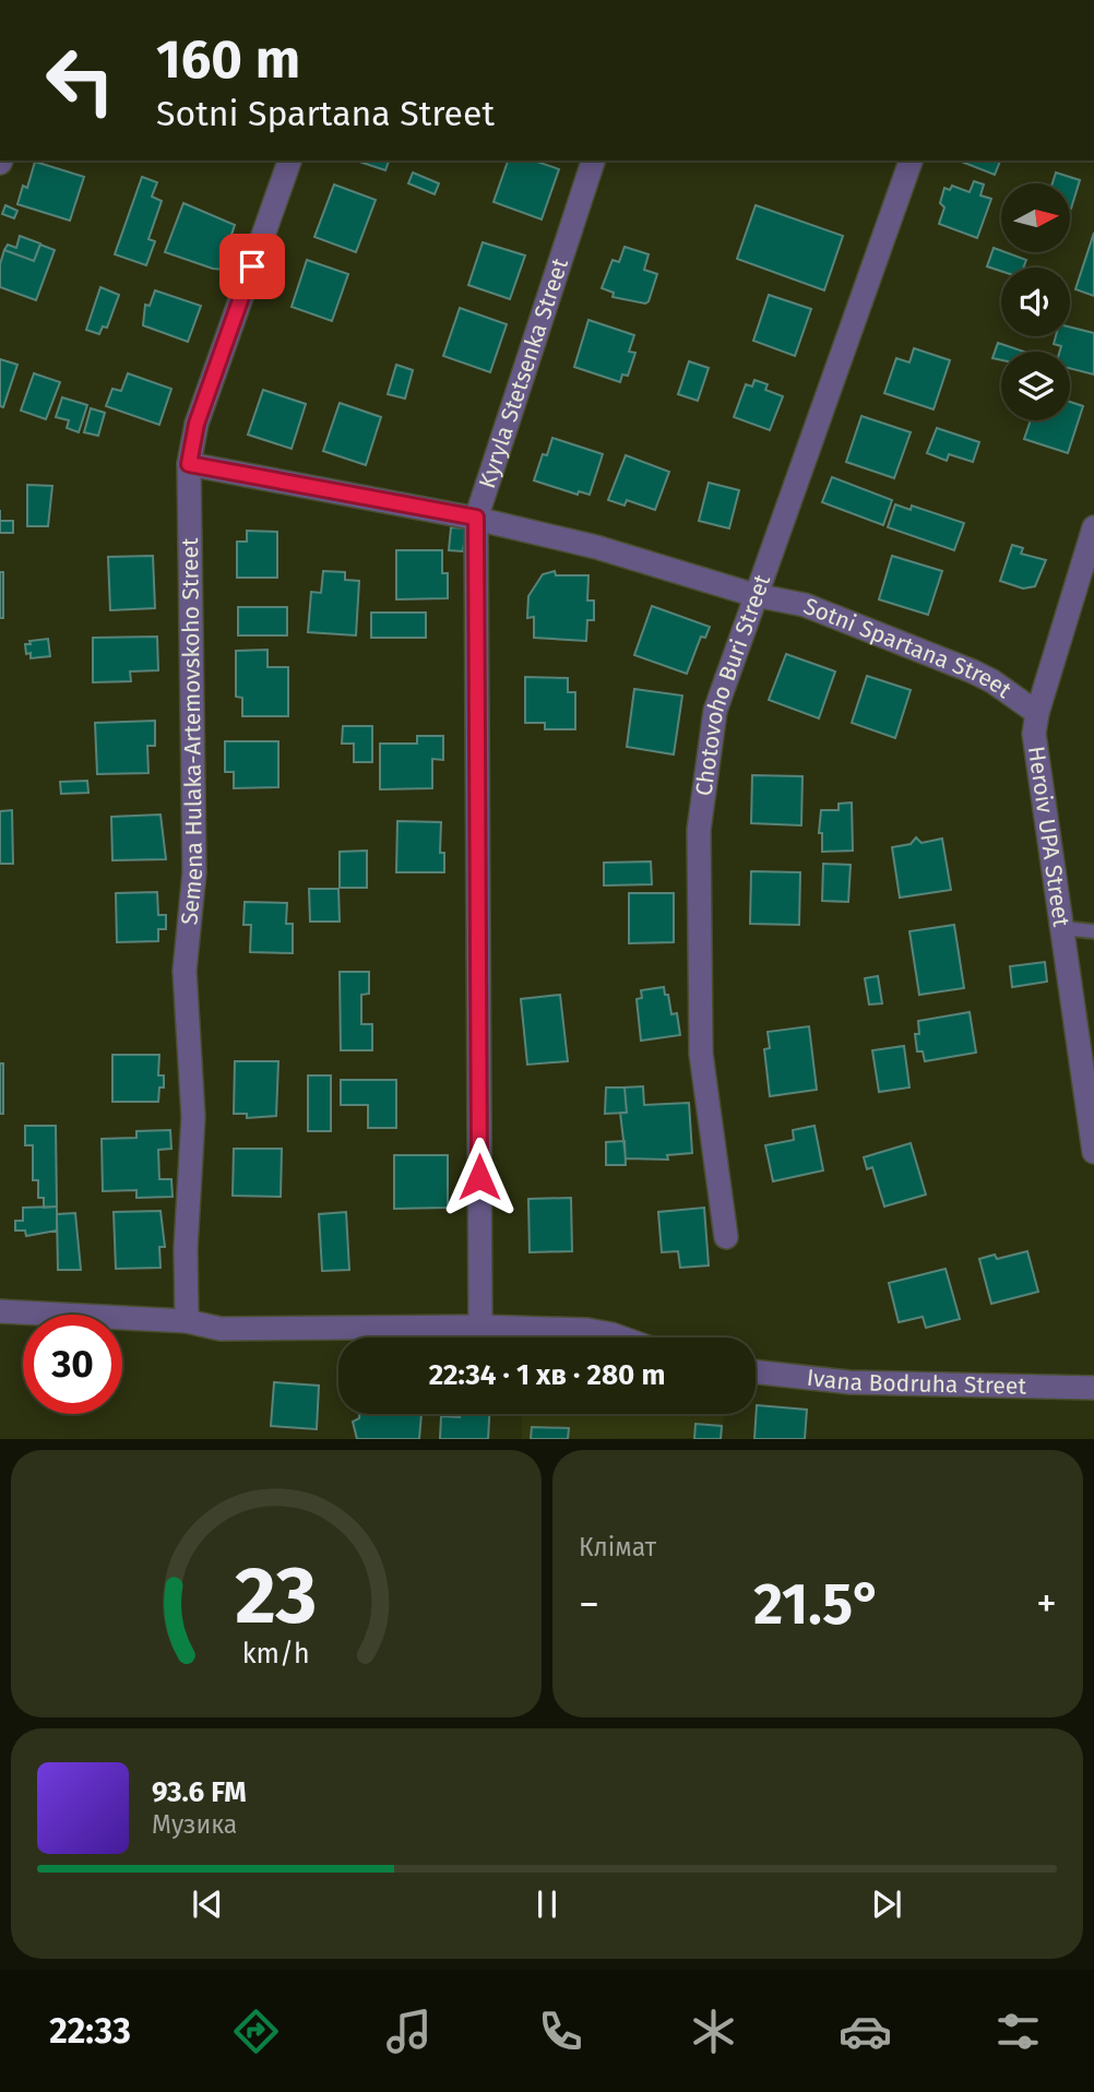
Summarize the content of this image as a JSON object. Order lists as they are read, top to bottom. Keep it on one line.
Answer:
{"streets":{"street":["Kyryla Stetsenka Street","Sotni Spartana Street","Chotovoho Buri Street","Semena Hulaka-Artemovskoho Street","Heroiv UPA Street","Ivana Bodruha Street"]},"crossings":[["Kyryla Stetsenka Street","Sotni Spartana Street"],["Sotni Spartana Street","Chotovoho Buri Street"],["Sotni Spartana Street","Semena Hulaka-Artemovskoho Street"],["Sotni Spartana Street","Heroiv UPA Street"]],"north":"right","page":{"turn":["160 m","Sotni Spartana Street"],"limit":"30","trip":"22:34 · 1 хв · 280 m","tile":"Клімат","heat":["−","21.5°","+"],"song":["93.6 FM","Музика"],"tabs":"22:33","gauge":["23","km/h"]}}
